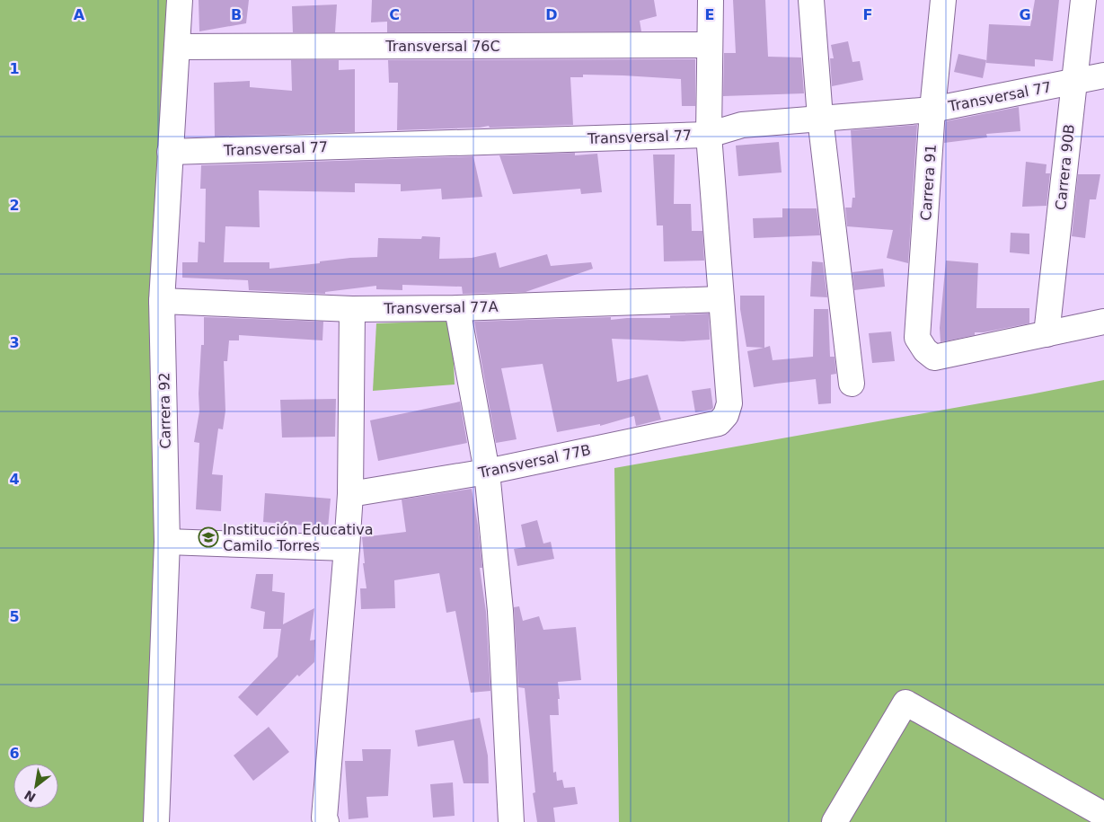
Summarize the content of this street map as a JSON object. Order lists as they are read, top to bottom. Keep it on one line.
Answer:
{"streets":{"street":["Transversal 76C","Transversal 77","Carrera 90B","Carrera 91","Transversal 77A","Carrera 92","Transversal 77B"]},"crossings":[["Transversal 76C","Carrera 92"],["Transversal 77","Carrera 90B"],["Transversal 77","Carrera 91"],["Transversal 77","Carrera 92"],["Carrera 90B","Carrera 91"],["Transversal 77A","Carrera 92"],["Transversal 77A","Transversal 77B"]],"places":{"school or university":["Institución Educativa Camilo Torres"]},"north":"bottom left","grid":{"columns":["A","B","C","D","E","F","G"],"rows":["1","2","3","4","5","6"]}}
